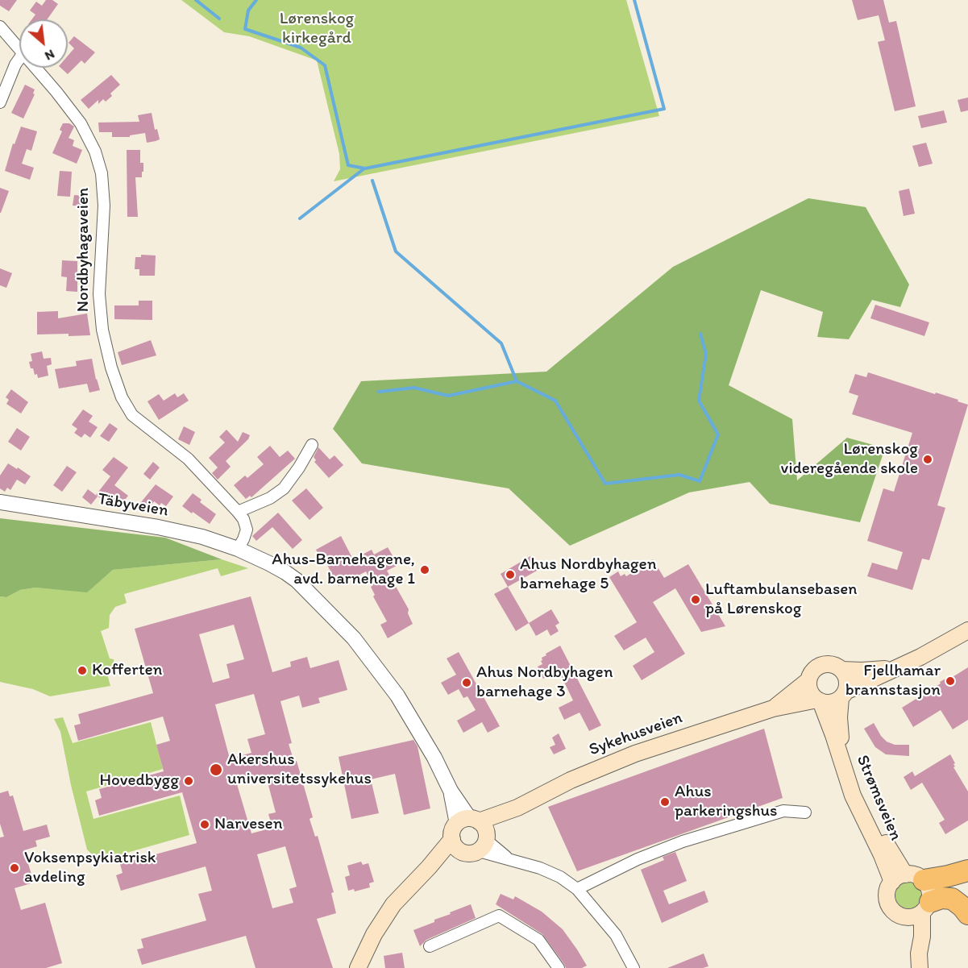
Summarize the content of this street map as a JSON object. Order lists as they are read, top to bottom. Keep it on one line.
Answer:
{"streets":{"main road":["Sykehusveien","Strømsveien"],"street":["Nordbyhagaveien","Täbyveien"]},"crossings":[["Nordbyhagaveien","Täbyveien"],["Täbyveien","Sykehusveien"],["Sykehusveien","Strømsveien"]],"parks":["Lørenskog kirkegård"],"places":["Lørenskog videregående skole","Ahus-Barnehagene, avd. barnehage 1","Ahus Nordbyhagen barnehage 5","Luftambulansebasen på Lørenskog","Kofferten","Fjellhamar brannstasjon","Ahus Nordbyhagen barnehage 3","Akershus universitetssykehus","Hovedbygg","Ahus parkeringshus","Narvesen","Voksenpsykiatrisk avdeling"],"north":"bottom right"}
